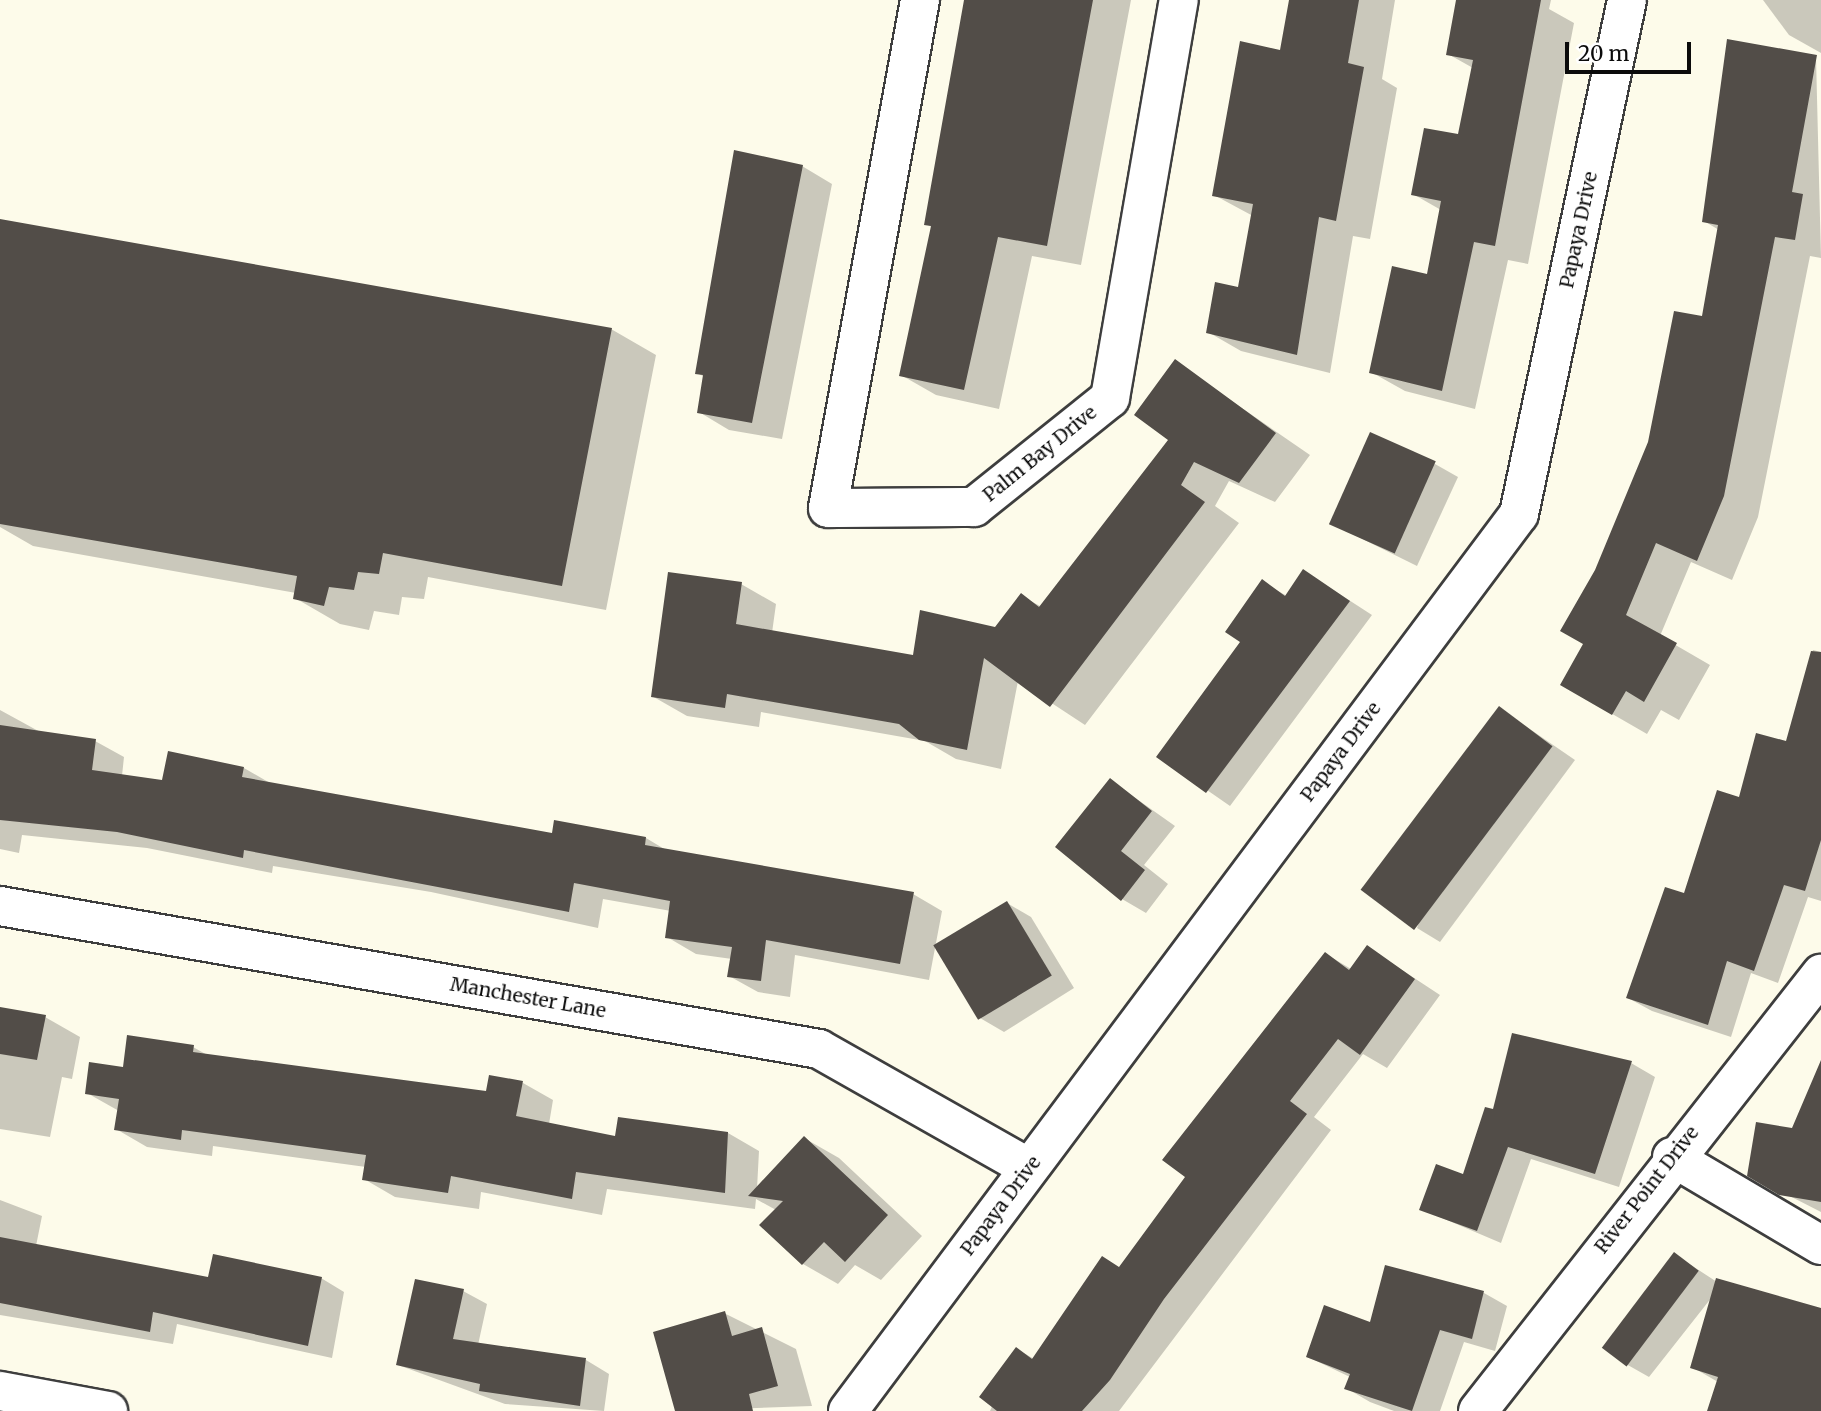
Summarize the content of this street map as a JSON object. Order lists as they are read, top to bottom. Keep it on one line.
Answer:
{"streets":{"street":["Papaya Drive","Palm Bay Drive","Manchester Lane","River Point Drive"]},"crossings":[["Papaya Drive","Manchester Lane"]],"scale_bar":"20 m"}
